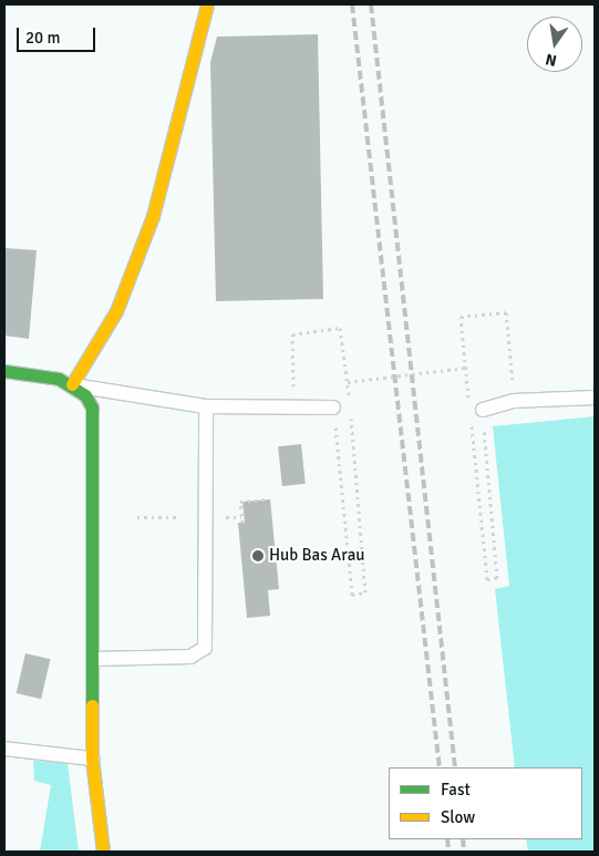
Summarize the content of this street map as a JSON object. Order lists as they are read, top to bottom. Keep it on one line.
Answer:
{"places":["Hub Bas Arau"],"legend":["Fast","Slow"],"scale_bar":"20 m","north":"bottom"}
